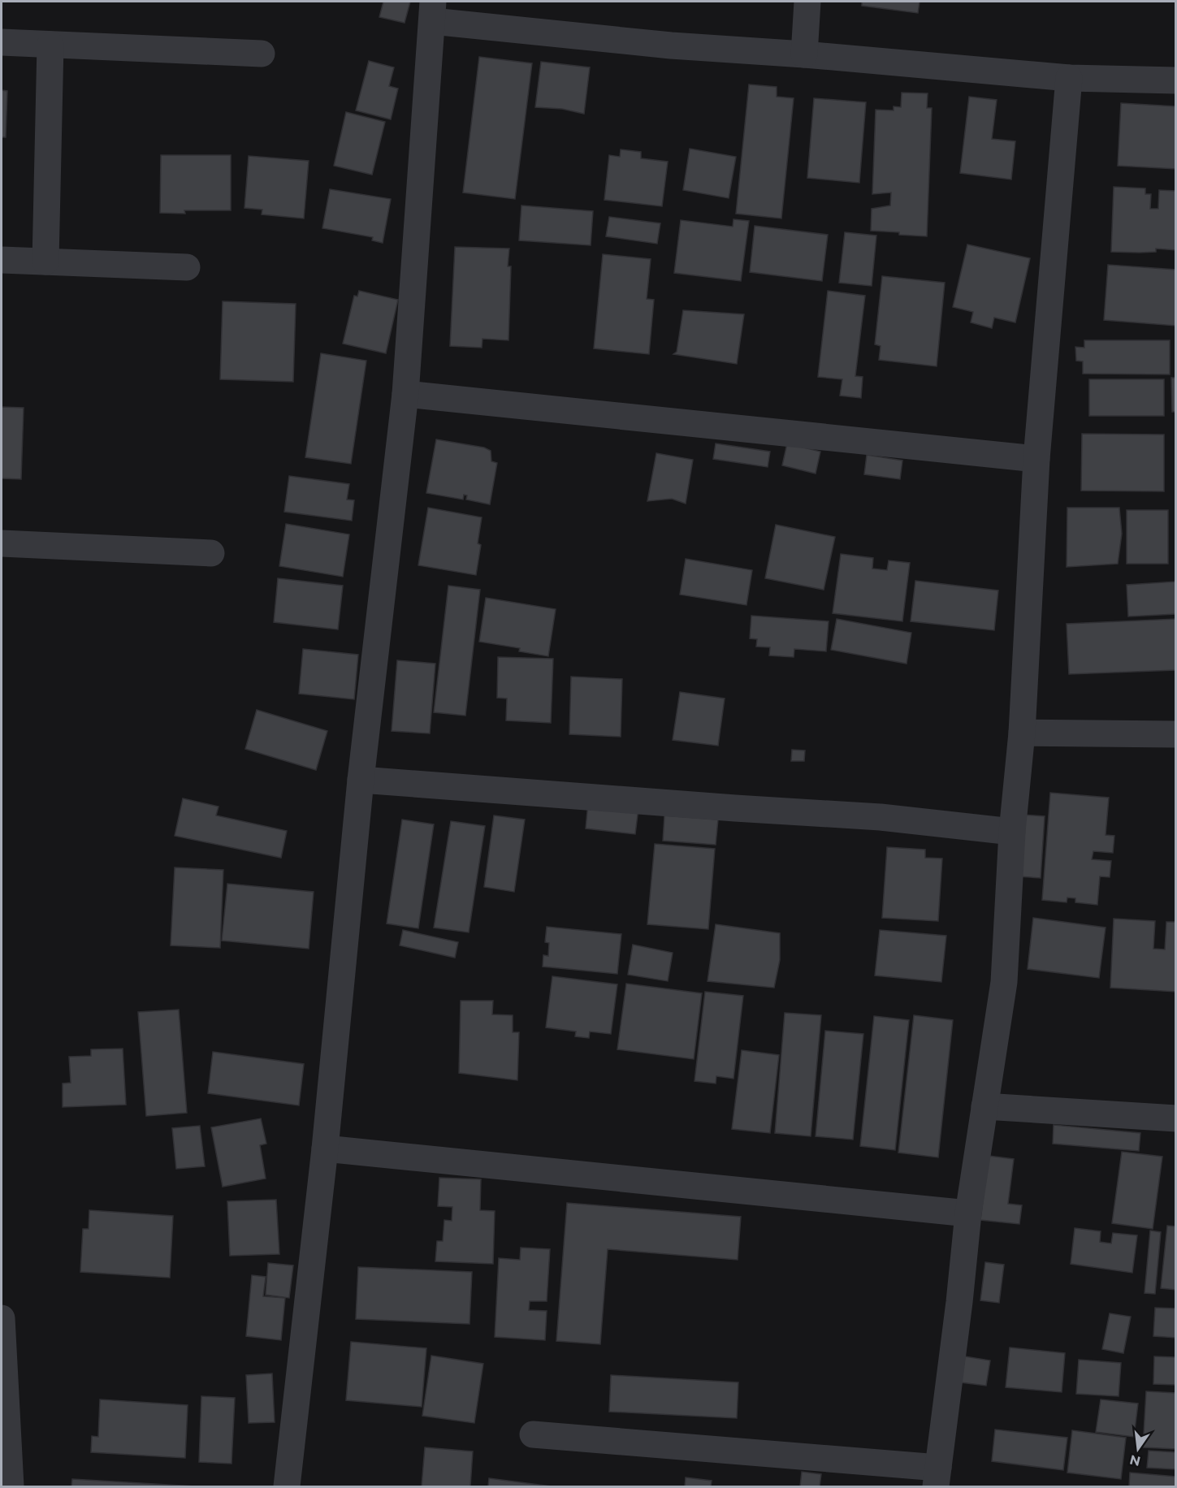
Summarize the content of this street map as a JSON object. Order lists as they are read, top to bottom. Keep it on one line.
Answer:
{"north":"bottom"}
